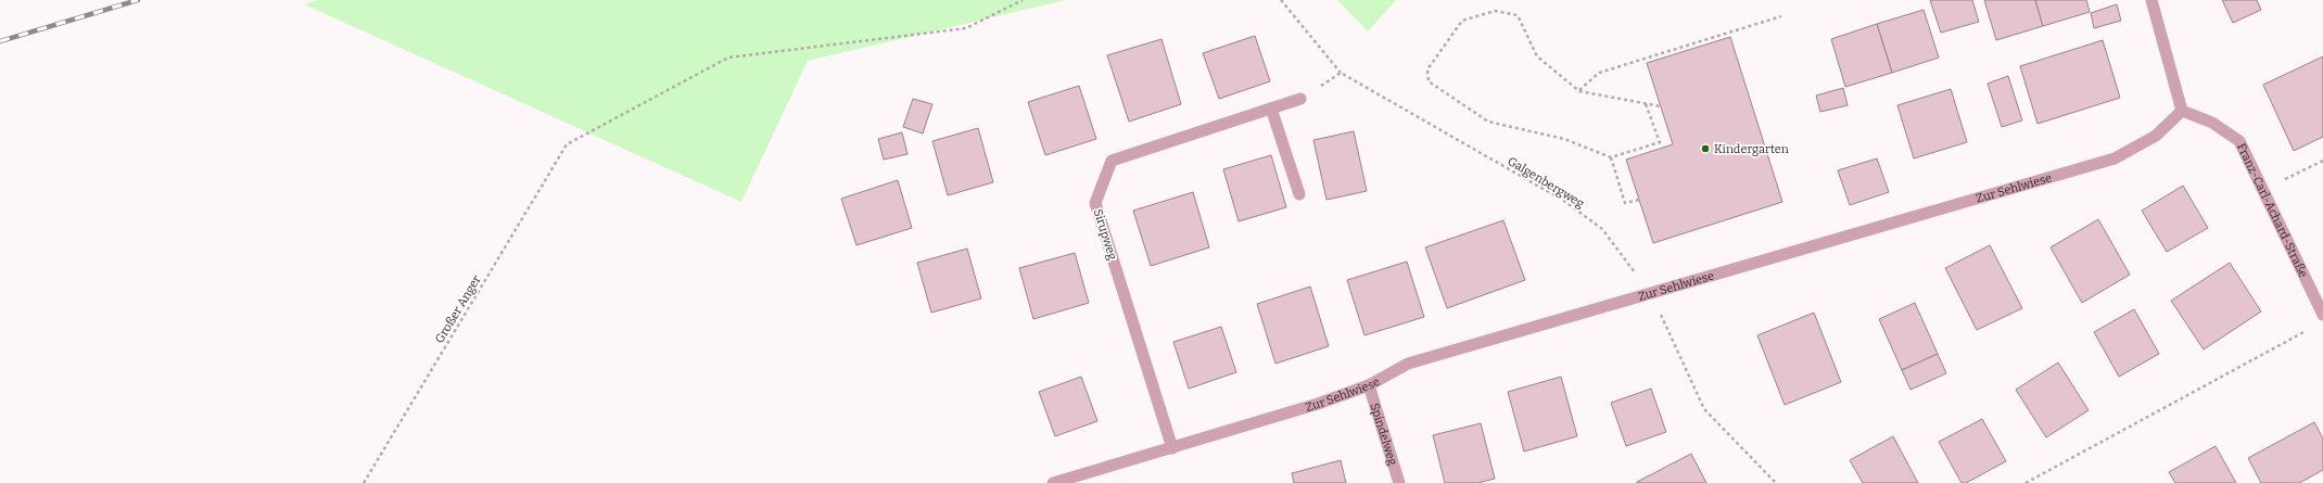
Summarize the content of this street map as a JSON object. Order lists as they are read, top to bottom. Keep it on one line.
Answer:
{"streets":{"street":["Zur Sehlwiese","Franz-Carl-Achard-Straße","Sirupweg","Spindelweg"],"path":["Galgenbergweg","Großer Anger"]},"crossings":[["Galgenbergweg","Zur Sehlwiese"],["Zur Sehlwiese","Franz-Carl-Achard-Straße"],["Zur Sehlwiese","Sirupweg"],["Zur Sehlwiese","Spindelweg"]],"places":["Kindergarten"]}
